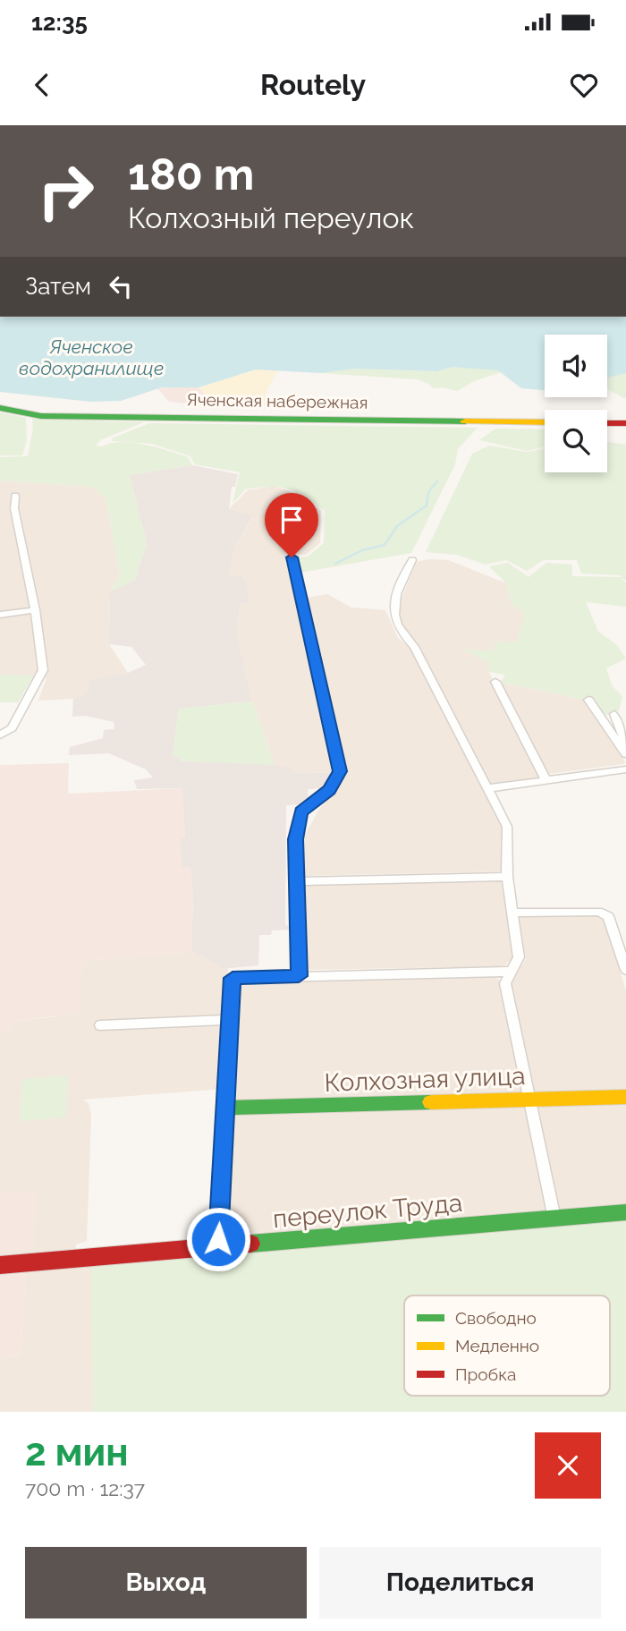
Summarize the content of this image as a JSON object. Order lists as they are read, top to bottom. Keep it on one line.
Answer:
{"streets":{"street":["Яченская набережная","Колхозная улица","переулок Труда"]},"water":["Яченское водохранилище"],"legend":["Свободно","Медленно","Пробка"],"page":{"status":"12:35","header":"Routely","turn":["180 m","Колхозный переулок"],"then":"Затем","heading":["2 мин","700 m · 12:37"],"buttons":["Выход","Поделиться"]}}
